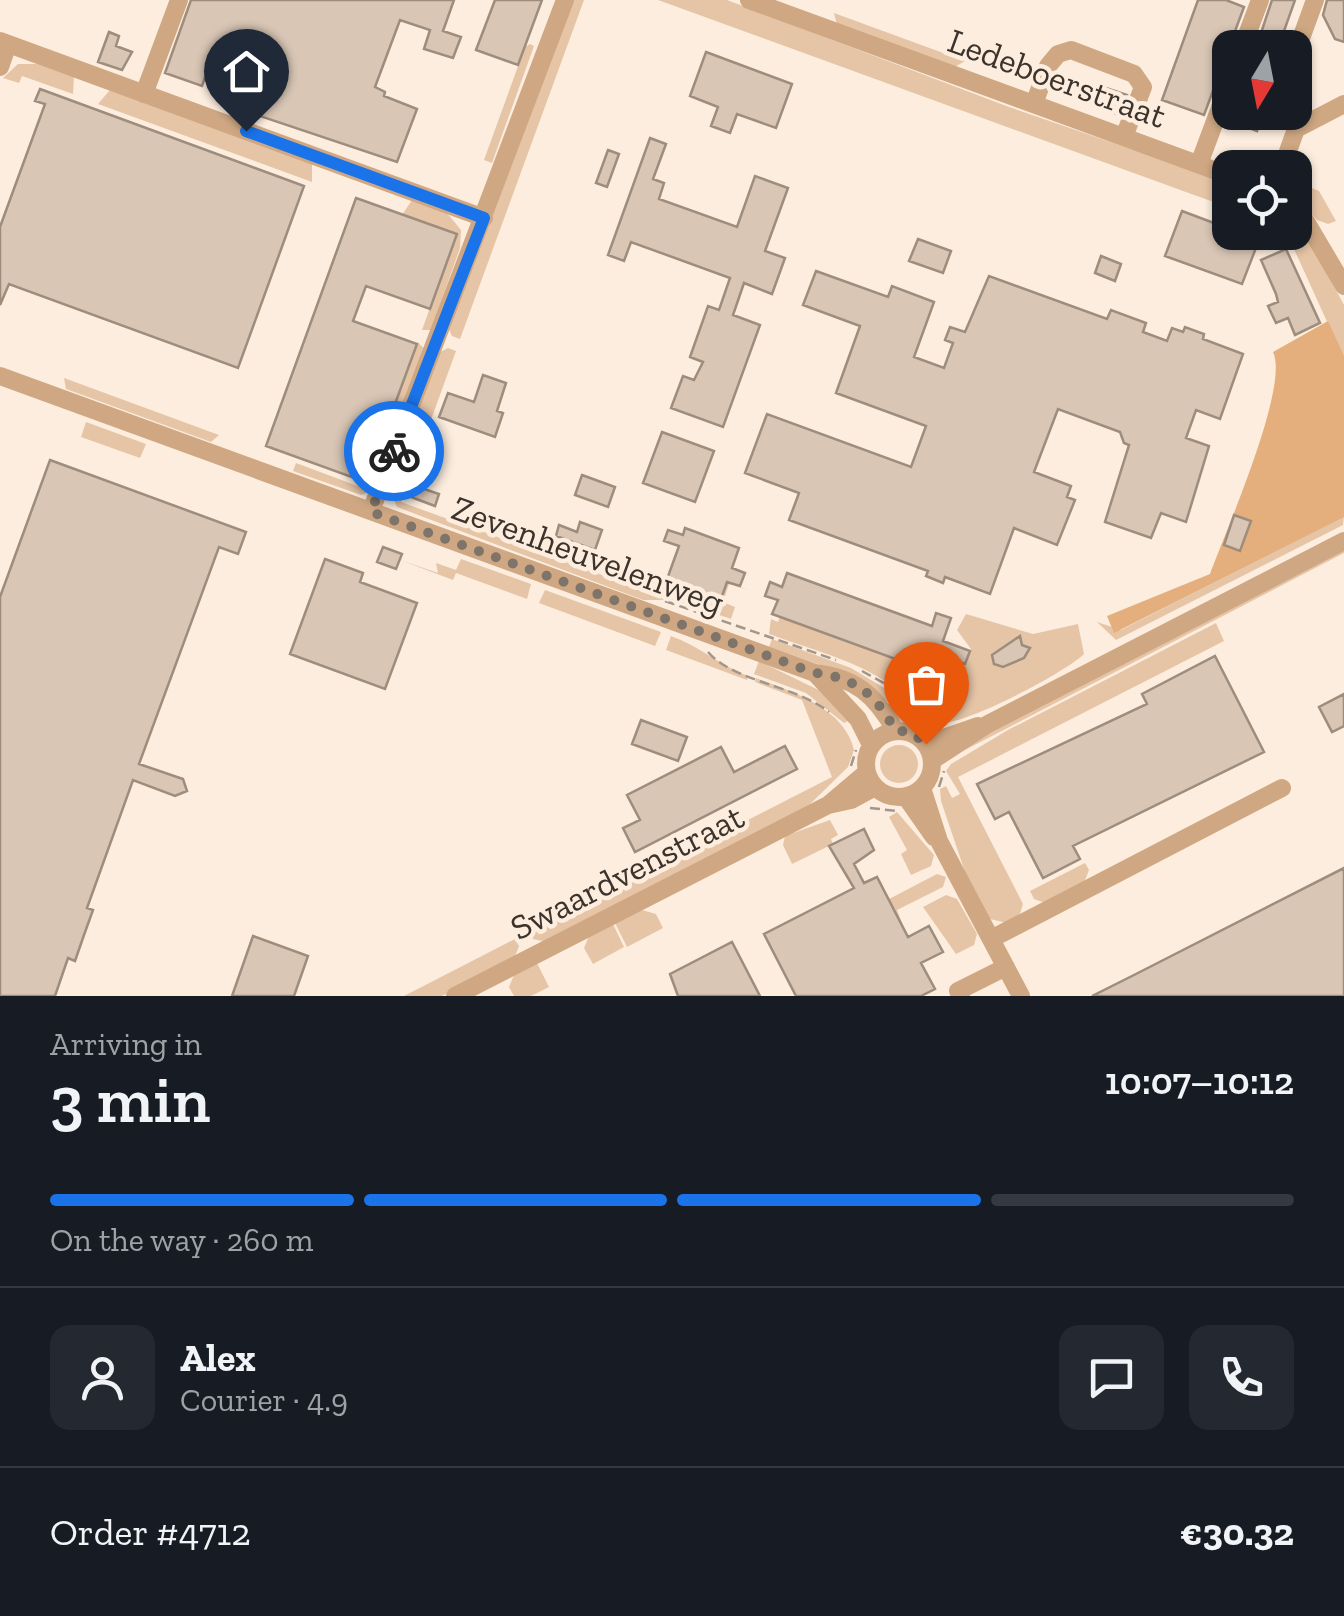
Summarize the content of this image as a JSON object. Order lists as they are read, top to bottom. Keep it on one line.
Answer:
{"streets":{"street":["Ledeboerstraat","Zevenheuvelenweg","Swaardvenstraat"]},"north":"bottom","page":{"heading":["3 min","Arriving in","10:07–10:12"],"panel":["Alex","Courier · 4.9","Order #4712","€30.32"],"bar":"On the way · 260 m"}}
